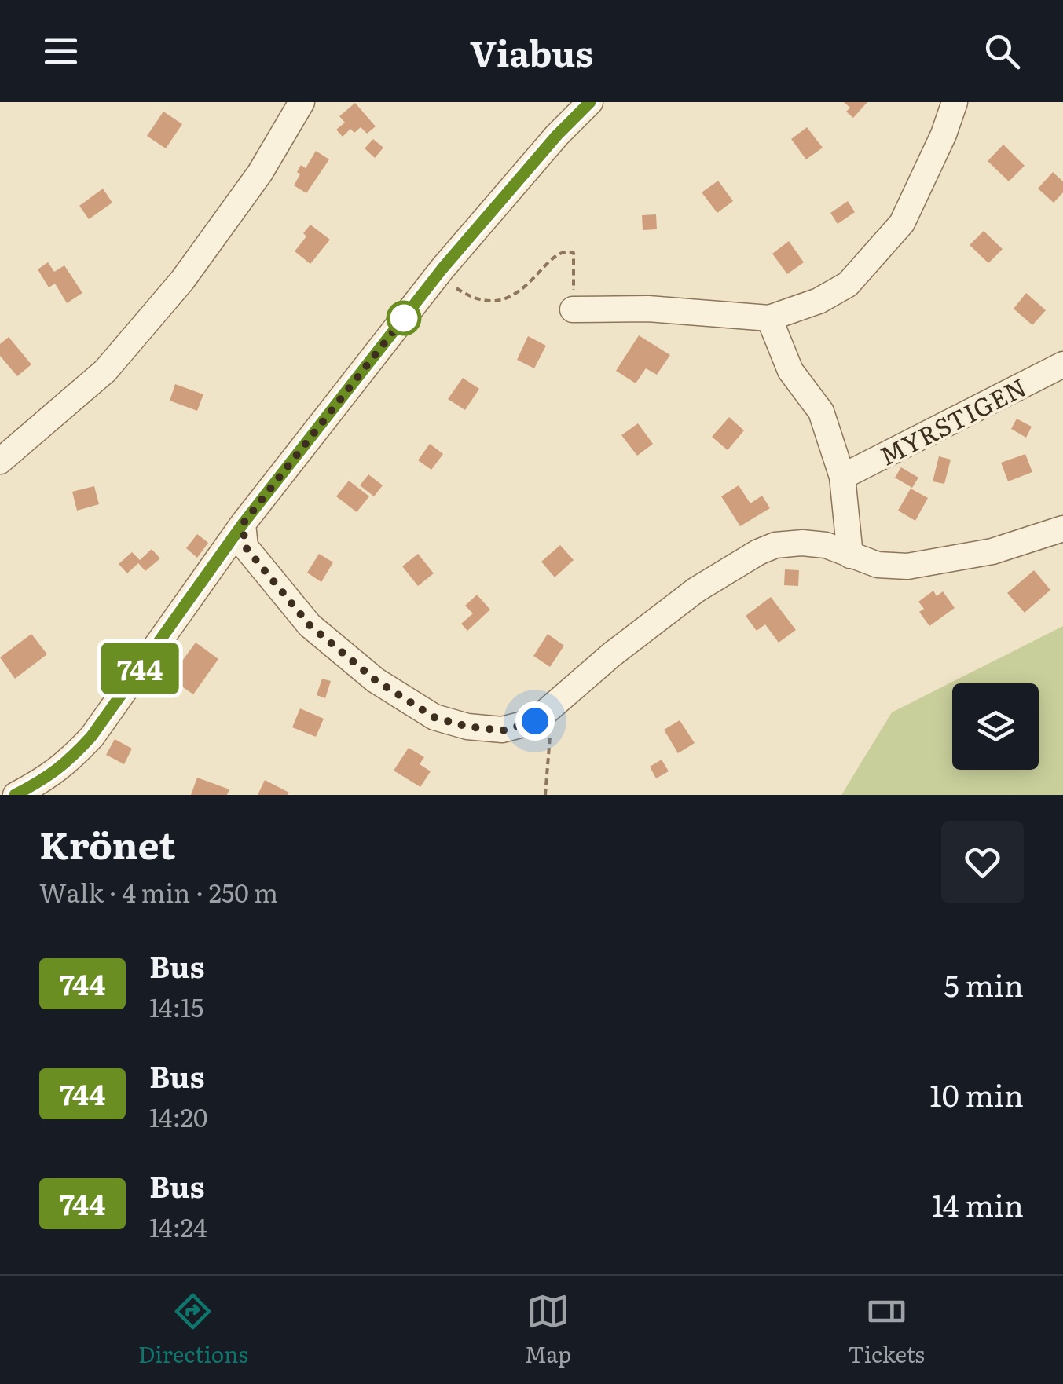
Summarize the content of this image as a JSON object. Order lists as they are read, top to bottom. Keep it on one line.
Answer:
{"streets":{"street":["MYRSTIGEN"]},"lines":["bus line 744"],"page":{"header":"Viabus","on_map":"744","heading":["Krönet","Walk · 4 min · 250 m"],"list":[{"mark":"744","name":"Bus","note":"14:15","value":"5 min"},{"mark":"744","name":"Bus","note":"14:20","value":"10 min"},{"mark":"744","name":"Bus","note":"14:24","value":"14 min"}],"tabs":["Directions","Map","Tickets"]}}
